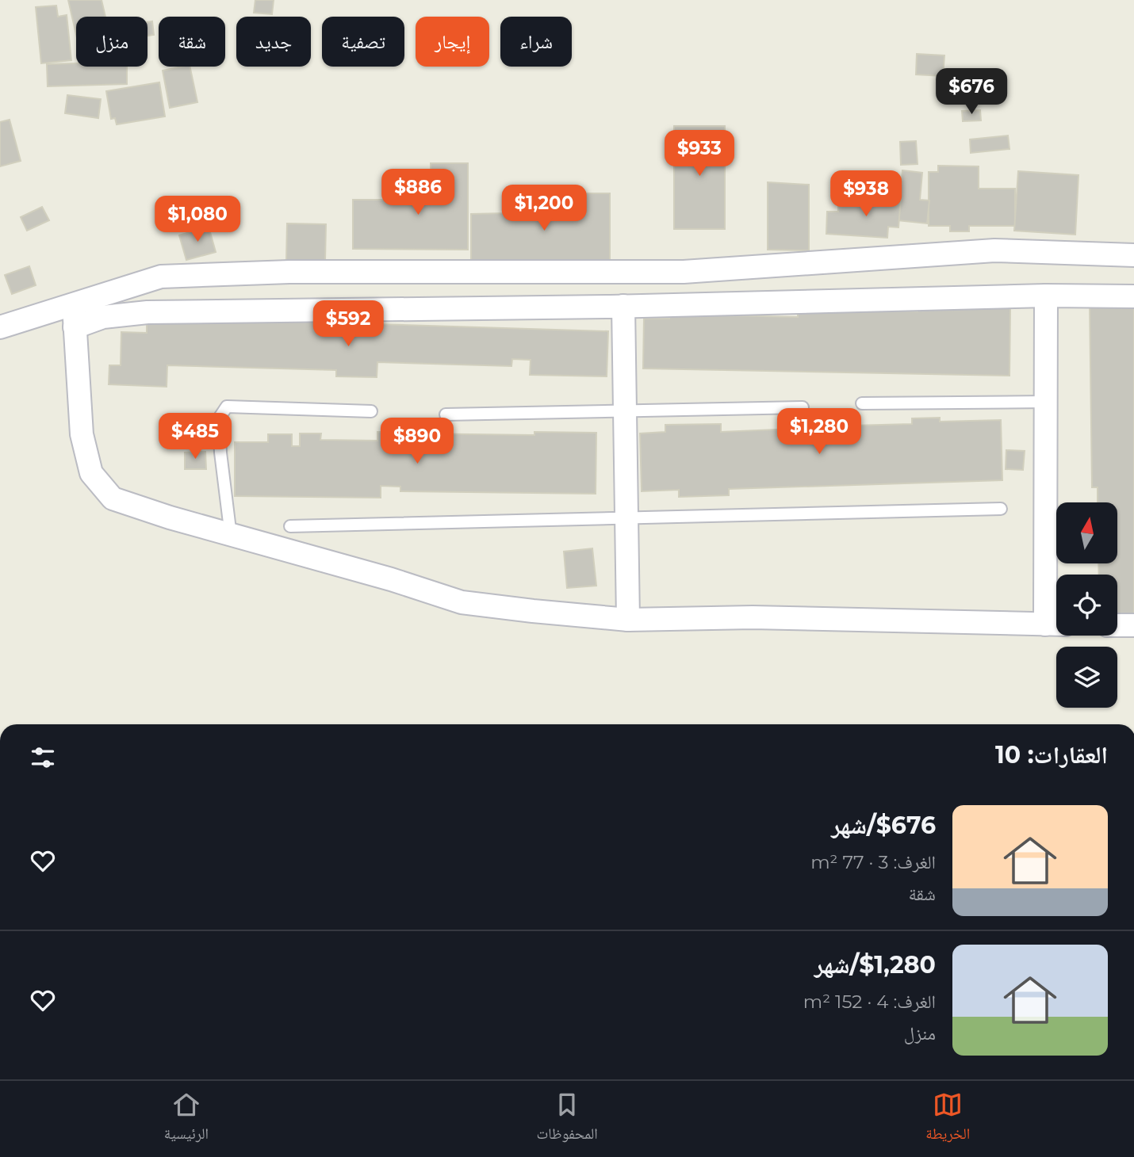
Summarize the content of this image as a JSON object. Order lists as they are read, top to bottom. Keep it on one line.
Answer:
{"north":"top","page":{"chip":["شراء","إيجار","تصفية","جديد","شقة","منزل"],"price":["$676","$933","$886","$938","$1,200","$1,080","$592","$1,280","$485","$890"],"heading":"العقارات: 10","list":[{"name":"$676/شهر","note":"الغرف: 3 · 77 m² · شقة"},{"name":"$1,280/شهر","note":"الغرف: 4 · 152 m² · منزل"}],"tabs":["الخريطة","المحفوظات","الرئيسية"]}}
